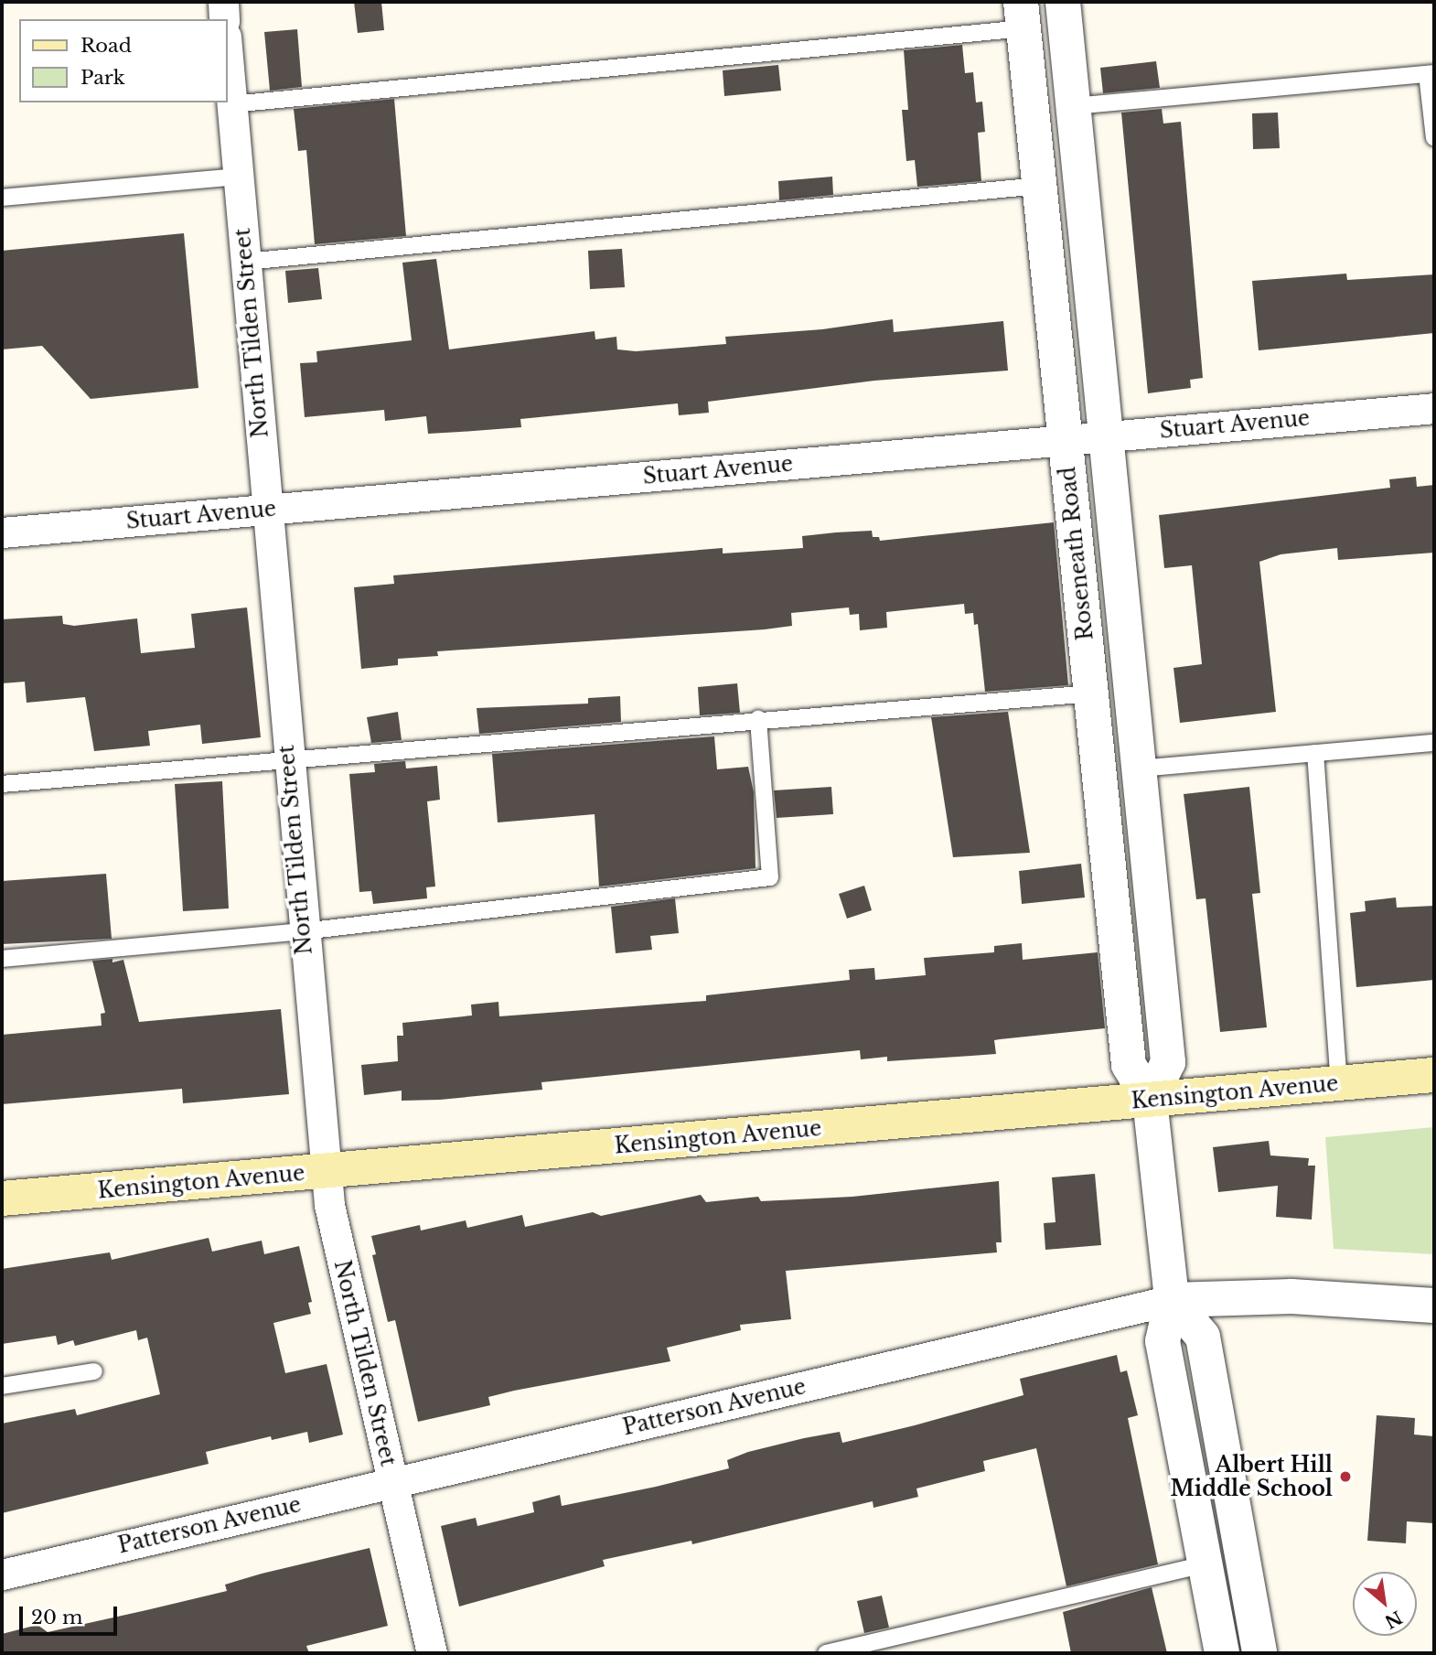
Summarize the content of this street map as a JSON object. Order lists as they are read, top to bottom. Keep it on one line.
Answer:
{"streets":{"main road":["Kensington Avenue"],"street":["North Tilden Street","Stuart Avenue","Roseneath Road","Patterson Avenue"]},"crossings":[["North Tilden Street","Stuart Avenue"],["North Tilden Street","Kensington Avenue"],["North Tilden Street","Patterson Avenue"],["Stuart Avenue","Roseneath Road"],["Roseneath Road","Kensington Avenue"],["Roseneath Road","Patterson Avenue"]],"places":["Albert Hill Middle School"],"legend":["Road","Park"],"scale_bar":"20 m","north":"bottom right"}
